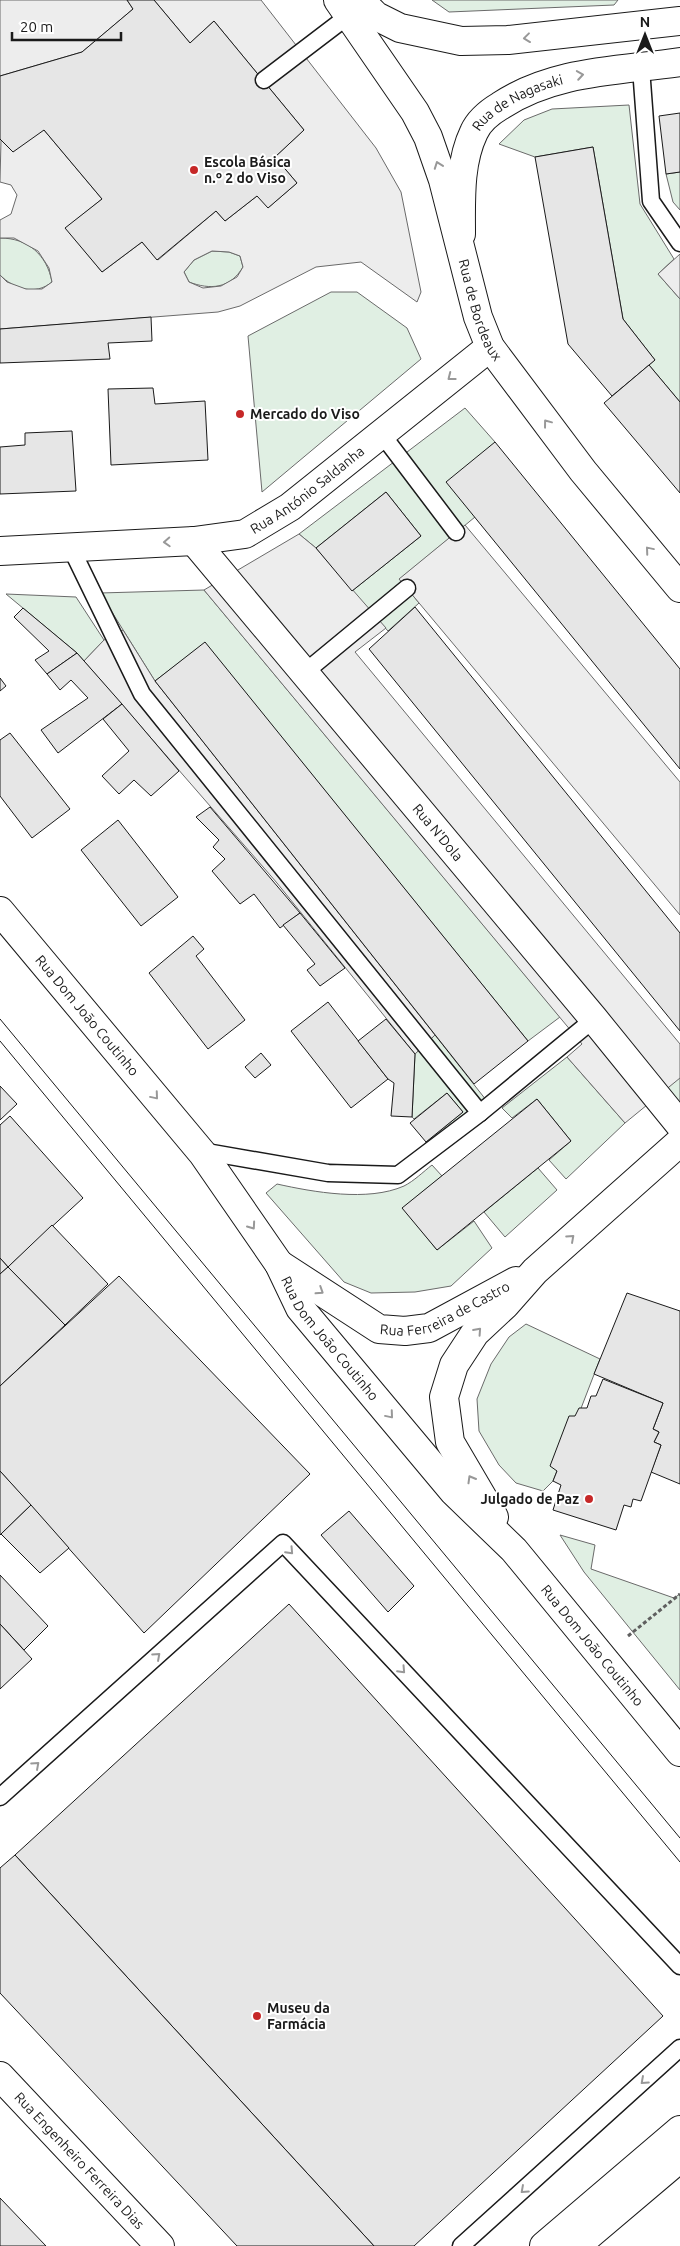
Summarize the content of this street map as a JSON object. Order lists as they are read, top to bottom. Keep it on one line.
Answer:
{"streets":{"street":["Rua de Nagasaki","Rua de Bordeaux","Rua António Saldanha","Rua N'Dola","Rua Dom João Coutinho","Rua Ferreira de Castro","Rua Engenheiro Ferreira Dias"]},"crossings":[["Rua de Nagasaki","Rua de Bordeaux"],["Rua de Bordeaux","Rua António Saldanha"],["Rua António Saldanha","Rua N'Dola"],["Rua Dom João Coutinho","Rua Ferreira de Castro"]],"one_way":["Rua de Nagasaki","Rua de Bordeaux","Rua António Saldanha","Rua Dom João Coutinho"],"places":["Escola Básica n.º 2 do Viso","Mercado do Viso","Julgado de Paz","Museu da Farmácia"],"scale_bar":"20 m","north":"top"}
